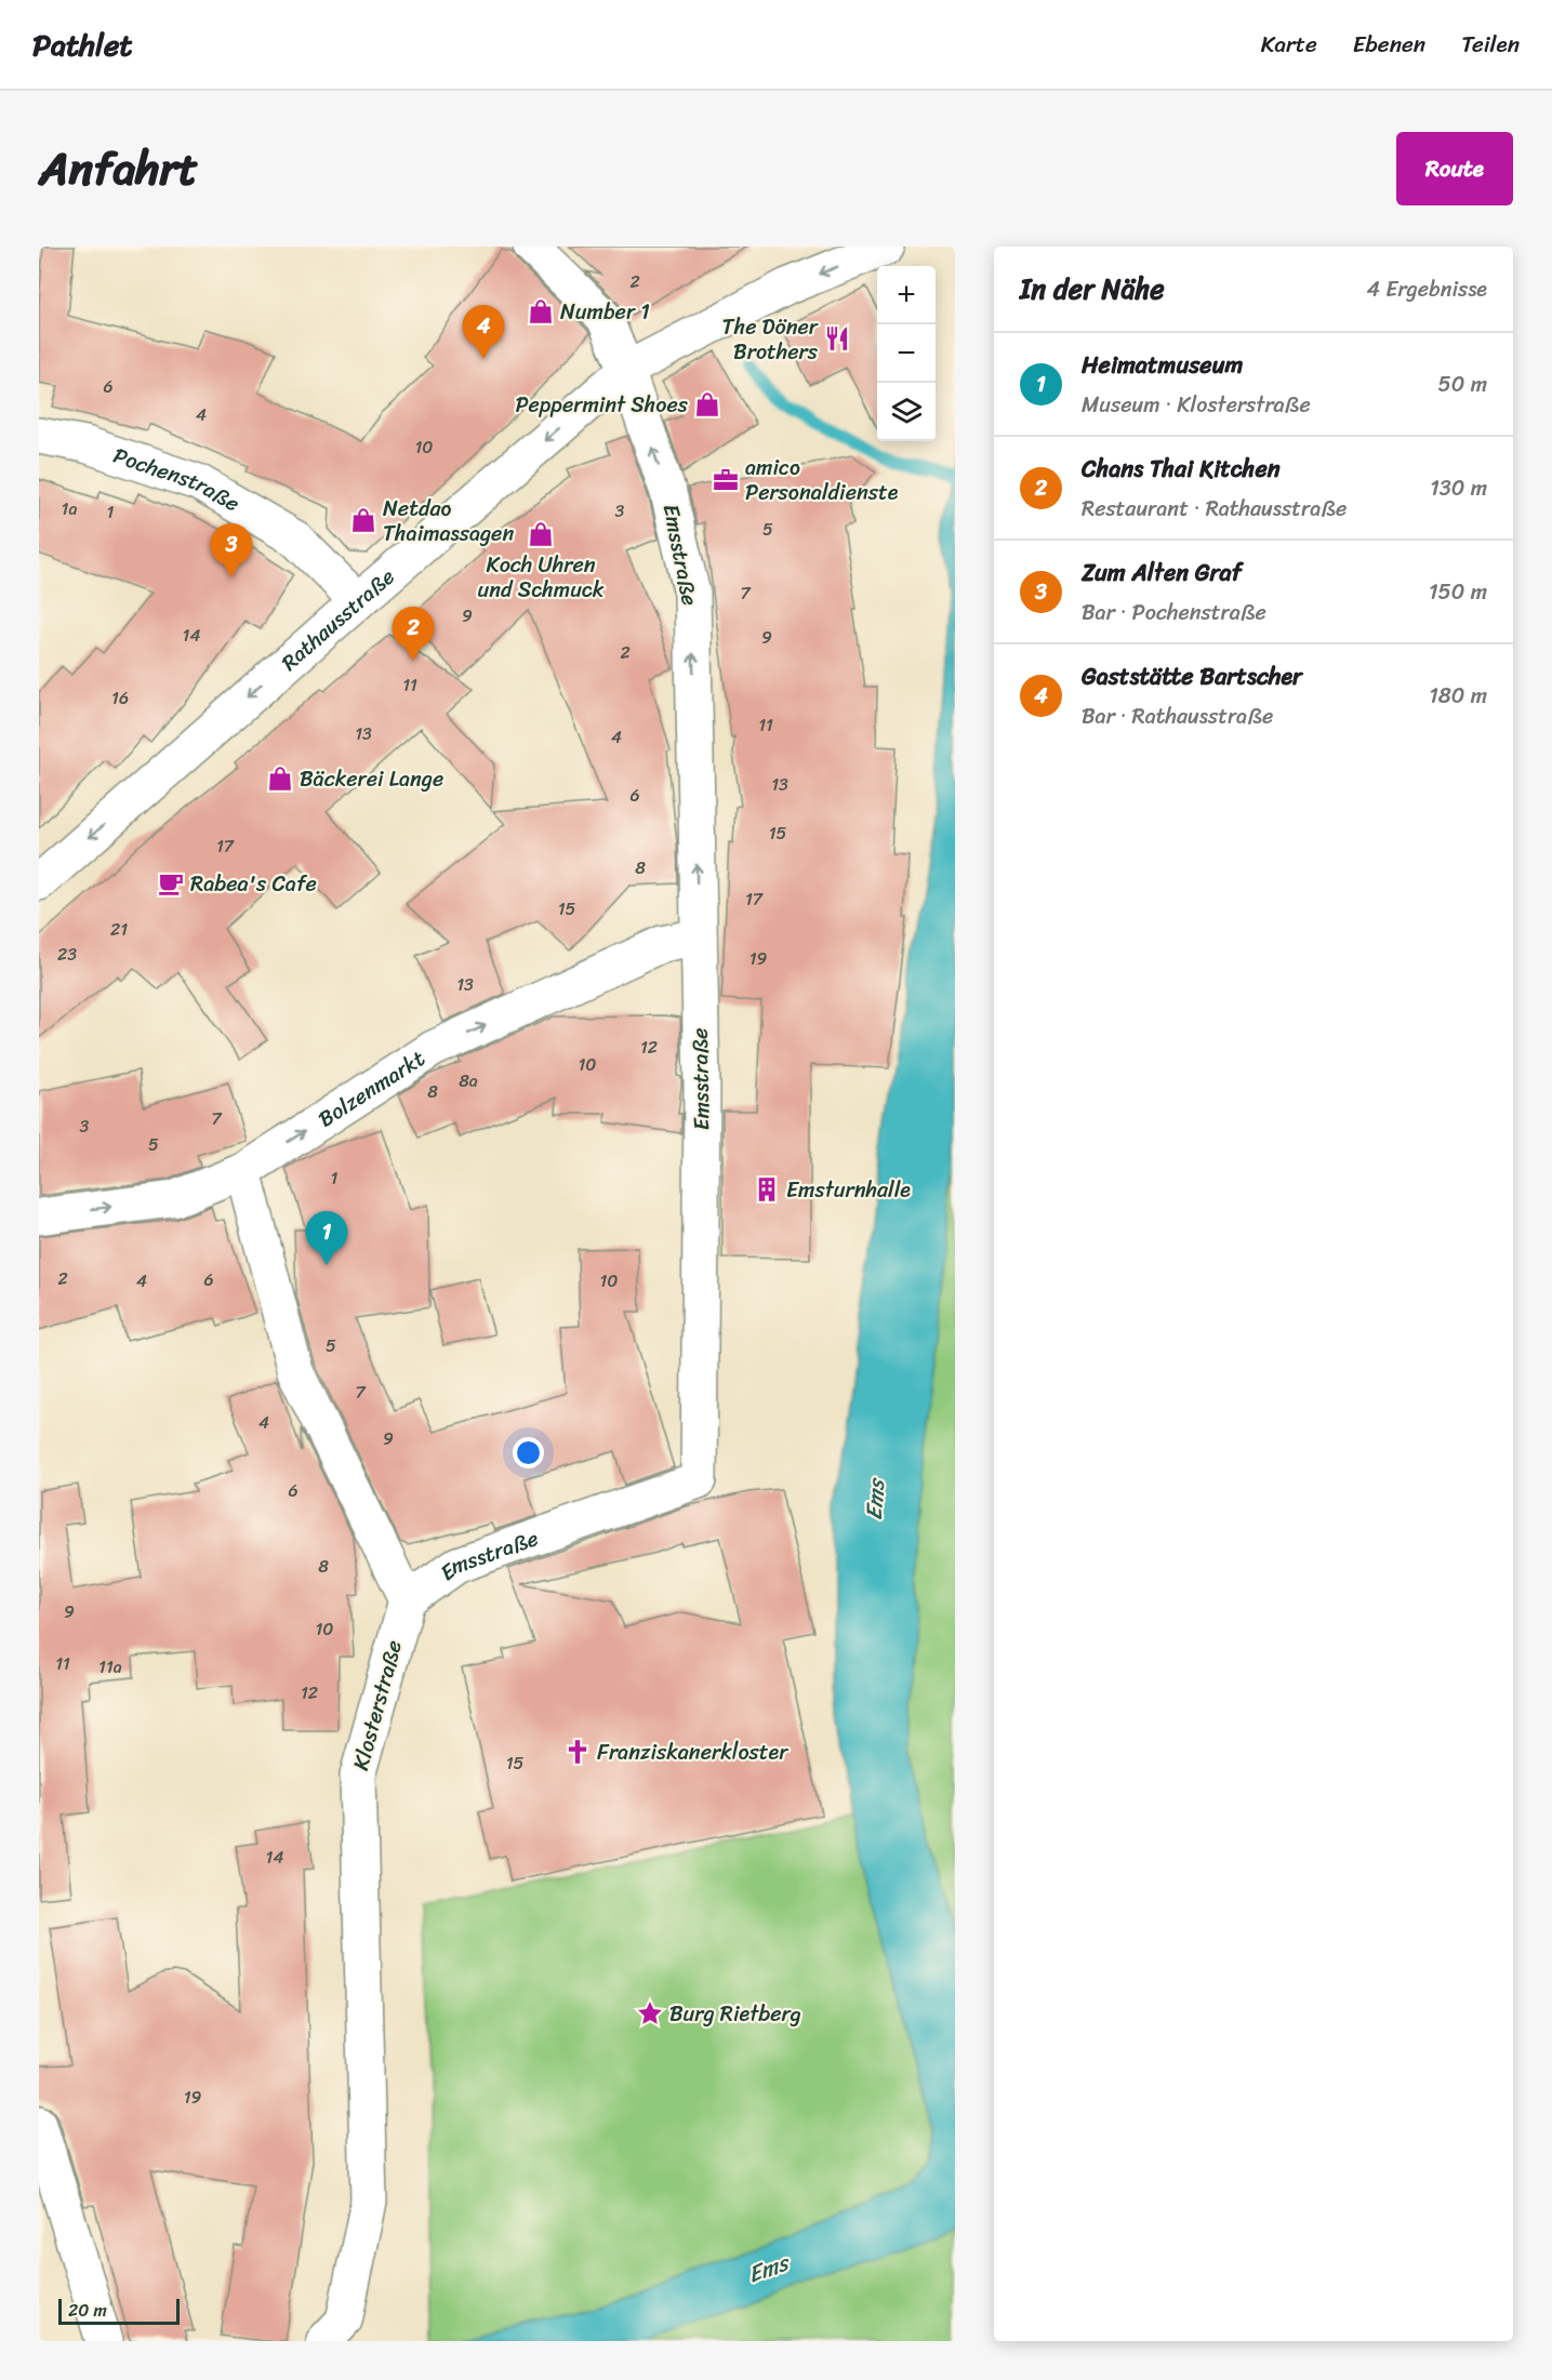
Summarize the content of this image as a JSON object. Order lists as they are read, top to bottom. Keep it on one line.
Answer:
{"streets":{"street":["Pochenstraße","Emsstraße","Rathausstraße","Bolzenmarkt","Klosterstraße"]},"crossings":[["Pochenstraße","Rathausstraße"],["Emsstraße","Rathausstraße"],["Emsstraße","Bolzenmarkt"],["Emsstraße","Klosterstraße"]],"one_way":["Emsstraße","Rathausstraße","Bolzenmarkt"],"water":["Ems"],"places":{"shop":["Number 1","Peppermint Shoes","Netdao Thaimassagen","Koch Uhren und Schmuck","Bäckerei Lange"],"restaurant":["The Döner Brothers"],"office":["amico Personaldienste"],"cafe":["Rabea's Cafe"],"building":["Emsturnhalle"],"church":["Franziskanerkloster"],"place":["Burg Rietberg"]},"house_numbers":["2","6","4","10","1a","3","1","5","7","9","14","9","2","11","16","11","13","4","13","6","15","17","8","17","15","21","23","19","13","12","10","8a","8","7","3","5","1","2","6","4","10","5","7","4","9","6","8","9","10","11","11a","12","15","14","19"],"scale_bar":"20 m","page":{"header":"Pathlet","nav":["Karte","Ebenen","Teilen"],"title":"Anfahrt","buttons":"Route","heading":["In der Nähe","4 Ergebnisse"],"map_buttons":["+","−"],"pins":["4","3","2","1"],"list":[{"mark":"1","name":"Heimatmuseum","note":"Museum · Klosterstraße","value":"50 m"},{"mark":"2","name":"Chans Thai Kitchen","note":"Restaurant · Rathausstraße","value":"130 m"},{"mark":"3","name":"Zum Alten Graf","note":"Bar · Pochenstraße","value":"150 m"},{"mark":"4","name":"Gaststätte Bartscher","note":"Bar · Rathausstraße","value":"180 m"}],"scale":"20 m"}}
